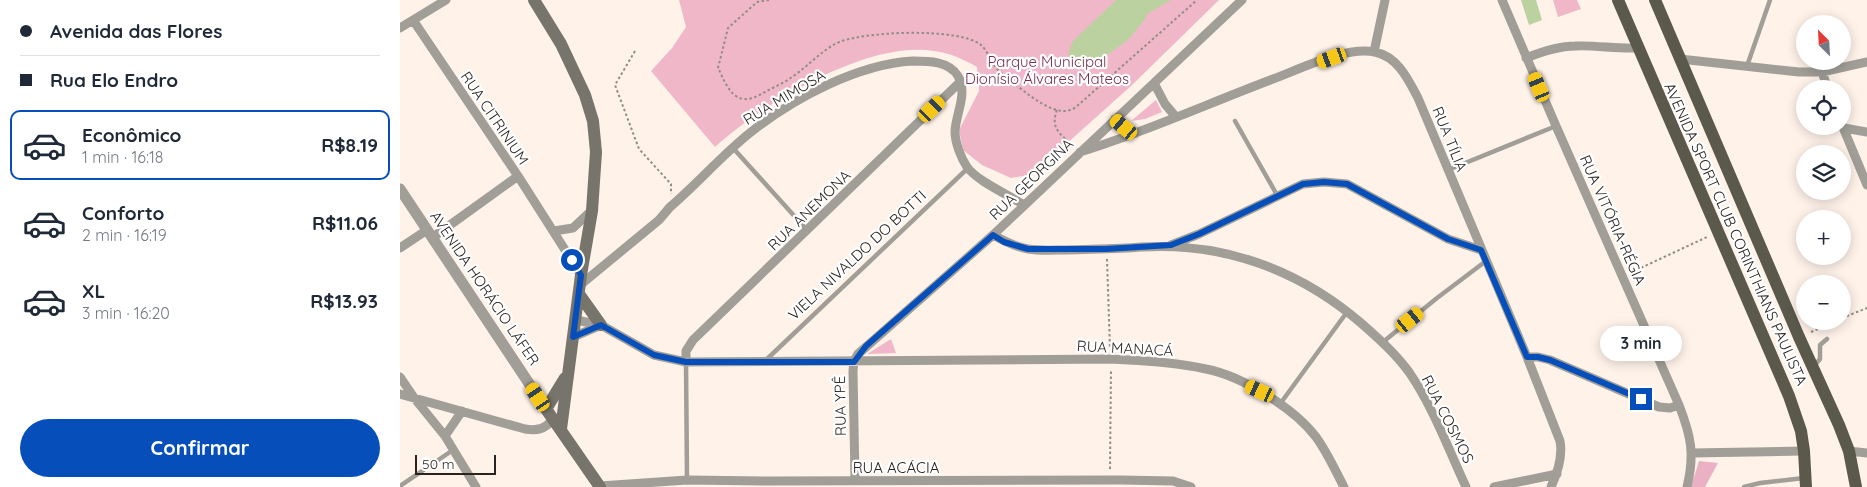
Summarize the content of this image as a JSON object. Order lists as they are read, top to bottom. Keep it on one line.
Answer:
{"streets":{"main road":["AVENIDA SPORT CLUB CORINTHIANS PAULISTA","AVENIDA HORÁCIO LÁFER"],"street":["RUA MIMOSA","RUA CITRINIUM","RUA TÍLIA","RUA GEORGINA","RUA ANEMONA","RUA VITÓRIA-RÉGIA","RUA MANACÁ","RUA YPÊ","RUA COSMOS","RUA ACÁCIA"],"lane":["VIELA NIVALDO DO BOTTI"]},"crossings":[["RUA MIMOSA","RUA CITRINIUM"],["RUA MIMOSA","RUA ANEMONA"],["RUA GEORGINA","RUA MANACÁ"],["RUA GEORGINA","RUA YPÊ"],["RUA GEORGINA","RUA COSMOS"],["AVENIDA HORÁCIO LÁFER","RUA ACÁCIA"],["RUA MANACÁ","RUA YPÊ"],["RUA YPÊ","RUA ACÁCIA"]],"parks":["Parque Municipal Dionísio Álvares Mateos"],"scale_bar":"50 m","north":"top left","page":{"banner":["Avenida das Flores","Rua Elo Endro"],"map_buttons":["+","−"],"list":[{"name":"Econômico","note":"1 min · 16:18","value":"R$8.19"},{"name":"Conforto","note":"2 min · 16:19","value":"R$11.06"},{"name":"XL","note":"3 min · 16:20","value":"R$13.93"}],"bubble":"3 min","buttons":"Confirmar","scale":"50 m"}}
